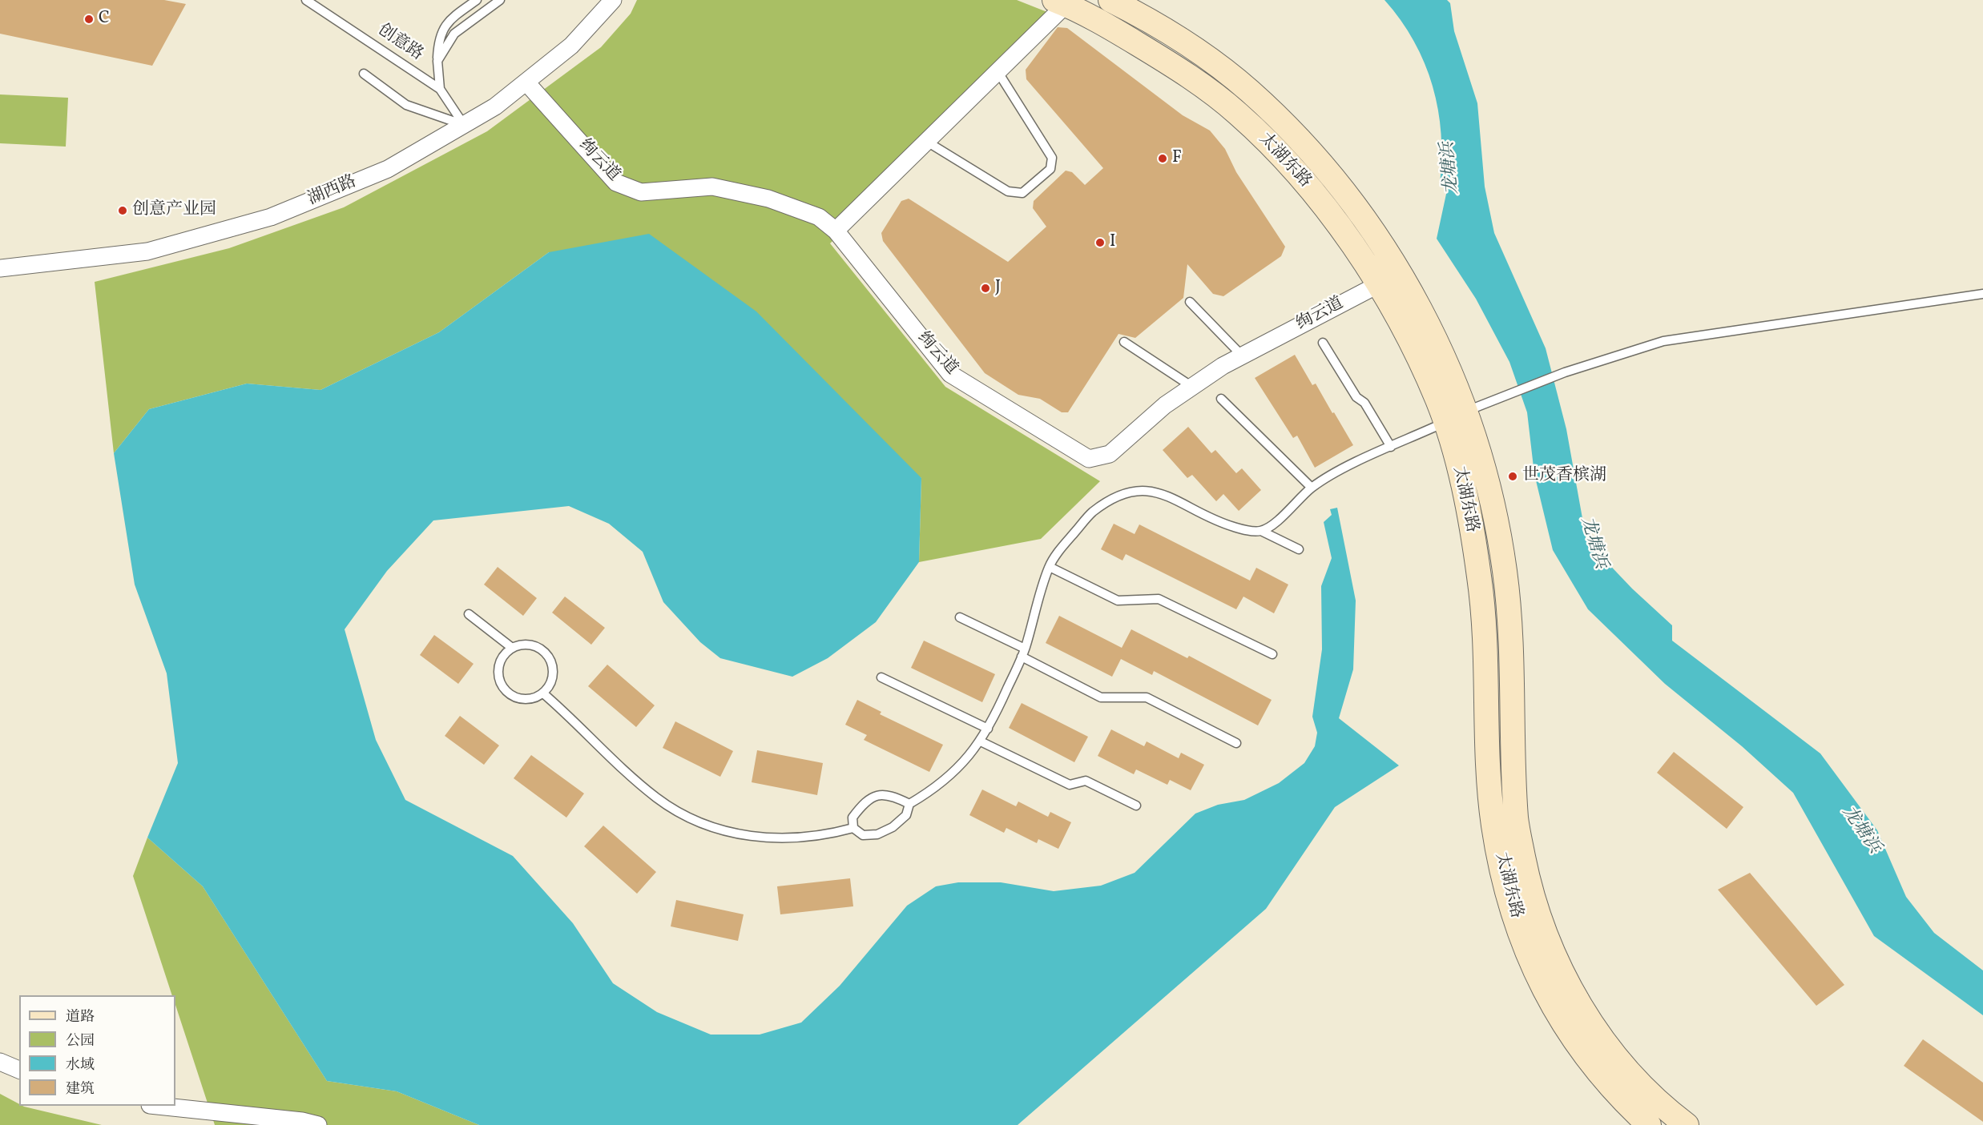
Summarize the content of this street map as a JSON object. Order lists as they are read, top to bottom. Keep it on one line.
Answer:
{"streets":{"main road":["太湖东路"],"street":["绚云道","湖西路"],"lane":["创意路"]},"crossings":[["创意路","湖西路"],["绚云道","太湖东路"],["绚云道","湖西路"]],"water":["龙塘浜"],"places":["C","F","创意产业园","I","J","世茂香槟湖"],"legend":["道路","公园","水域","建筑"]}
